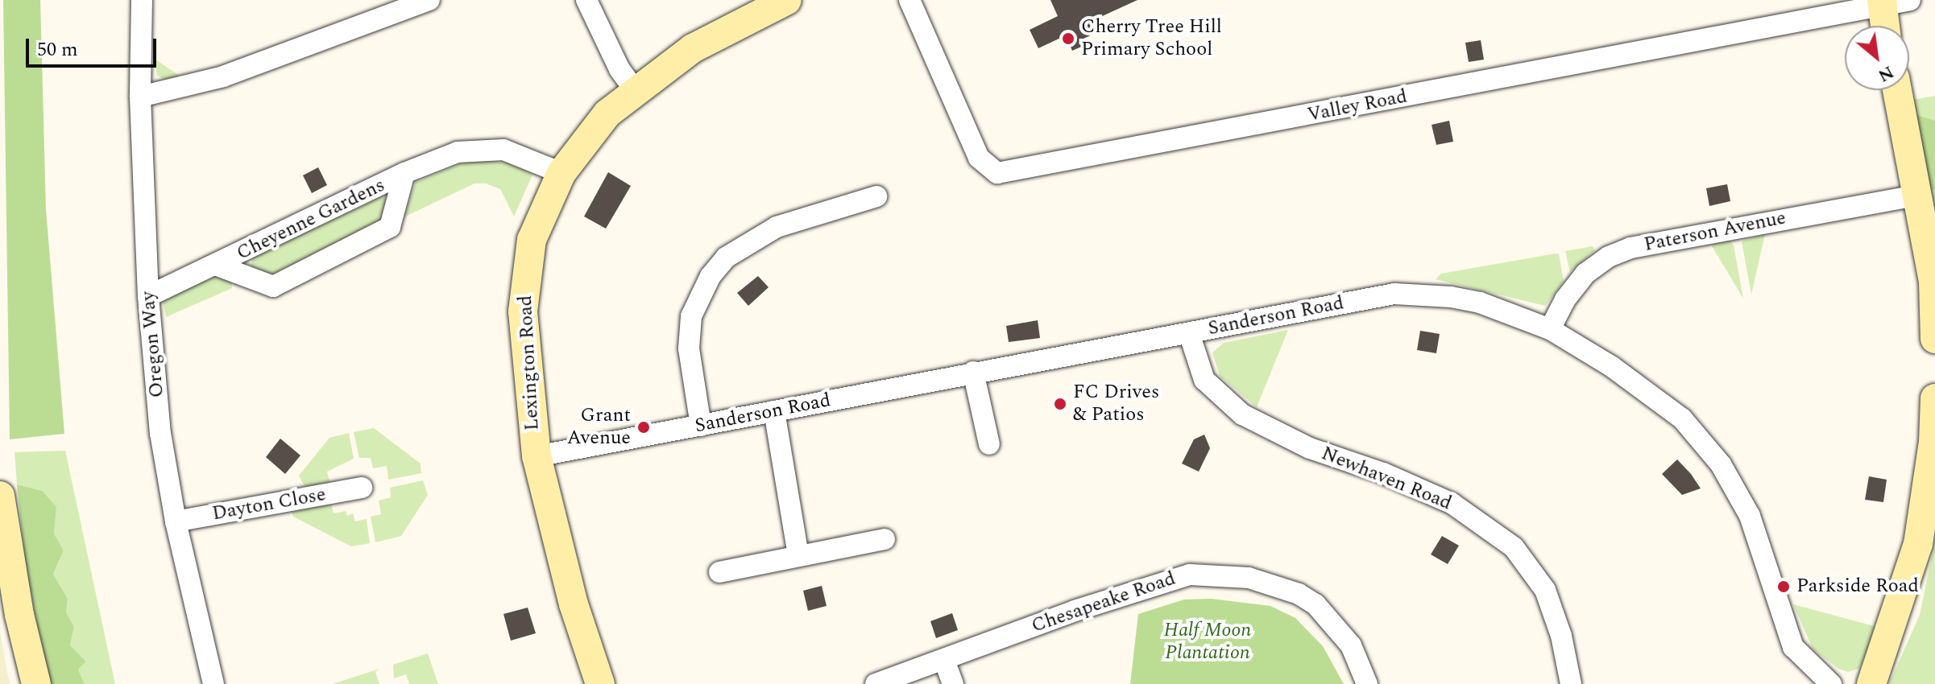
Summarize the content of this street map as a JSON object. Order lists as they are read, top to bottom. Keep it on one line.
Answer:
{"streets":{"street":["Valley Road","Cheyenne Gardens","Paterson Avenue","Sanderson Road","Oregon Way","Lexington Road","Newhaven Road","Dayton Close","Chesapeake Road"]},"crossings":[["Cheyenne Gardens","Oregon Way"],["Cheyenne Gardens","Lexington Road"],["Paterson Avenue","Sanderson Road"],["Sanderson Road","Lexington Road"],["Sanderson Road","Newhaven Road"],["Oregon Way","Dayton Close"]],"parks":["Half Moon Plantation"],"places":["Cherry Tree Hill Primary School","FC Drives & Patios","Grant Avenue","Parkside Road"],"scale_bar":"50 m","north":"bottom right"}
